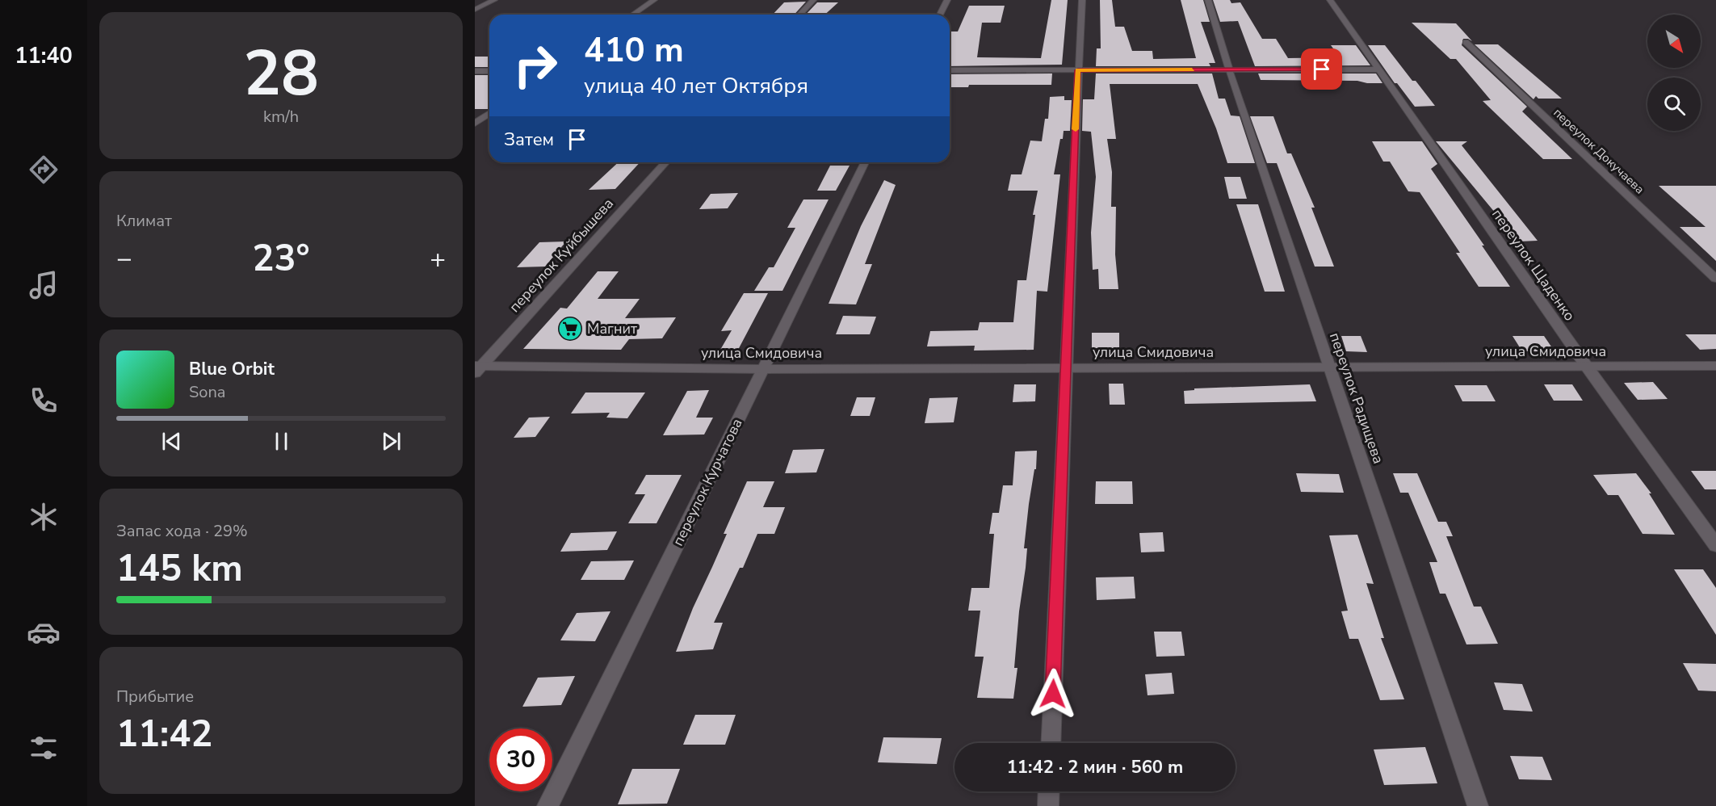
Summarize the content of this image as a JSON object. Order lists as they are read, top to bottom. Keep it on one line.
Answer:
{"streets":{"street":["переулок Докучаева","переулок Куйбышева","переулок Щаденко","улица Смидовича","переулок Радищева","переулок Курчатова"]},"crossings":[["переулок Куйбышева","улица Смидовича"],["переулок Щаденко","улица Смидовича"],["улица Смидовича","переулок Радищева"],["улица Смидовича","переулок Курчатова"]],"places":{"supermarket":["Магнит"]},"north":"bottom right","page":{"tabs":"11:40","tile":[["28","km/h"],"Климат",["Запас хода · 29%","145 km"],["Прибытие","11:42"]],"turn":["410 m","улица 40 лет Октября"],"then":"Затем","heat":["−","23°","+"],"song":["Blue Orbit","Sona"],"limit":"30","trip":"11:42 · 2 мин · 560 m"}}
